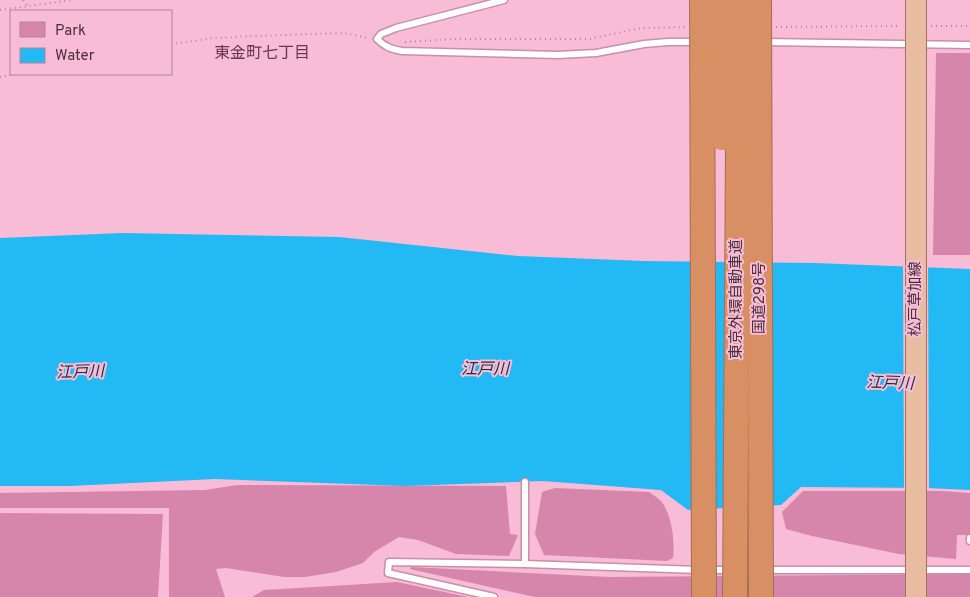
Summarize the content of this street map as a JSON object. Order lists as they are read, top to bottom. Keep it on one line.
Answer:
{"streets":{"highway":["国道298号","東京外環自動車道"],"main road":["松戸草加線"]},"districts":["東金町七丁目"],"water":["江戸川"],"legend":["Park","Water"]}
